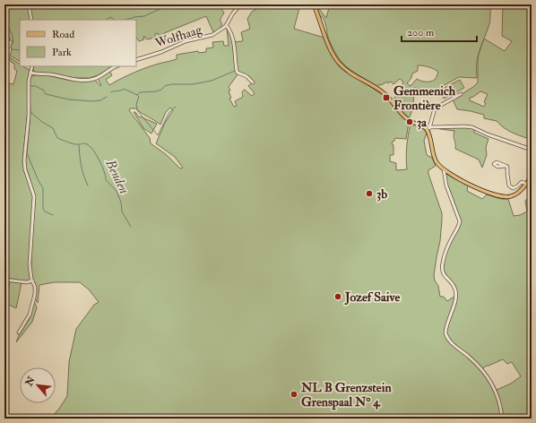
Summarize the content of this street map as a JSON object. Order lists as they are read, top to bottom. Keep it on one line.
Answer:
{"streets":{"street":["Wolfhaag"]},"water":["Benden"],"places":{"transit":["Gemmenich Frontière"],"other":["3a","3b","Jozef Saive","NL B Grenzstein Grenspaal N° 4"]},"legend":["Road","Park"],"scale_bar":"200 m","north":"top left"}
